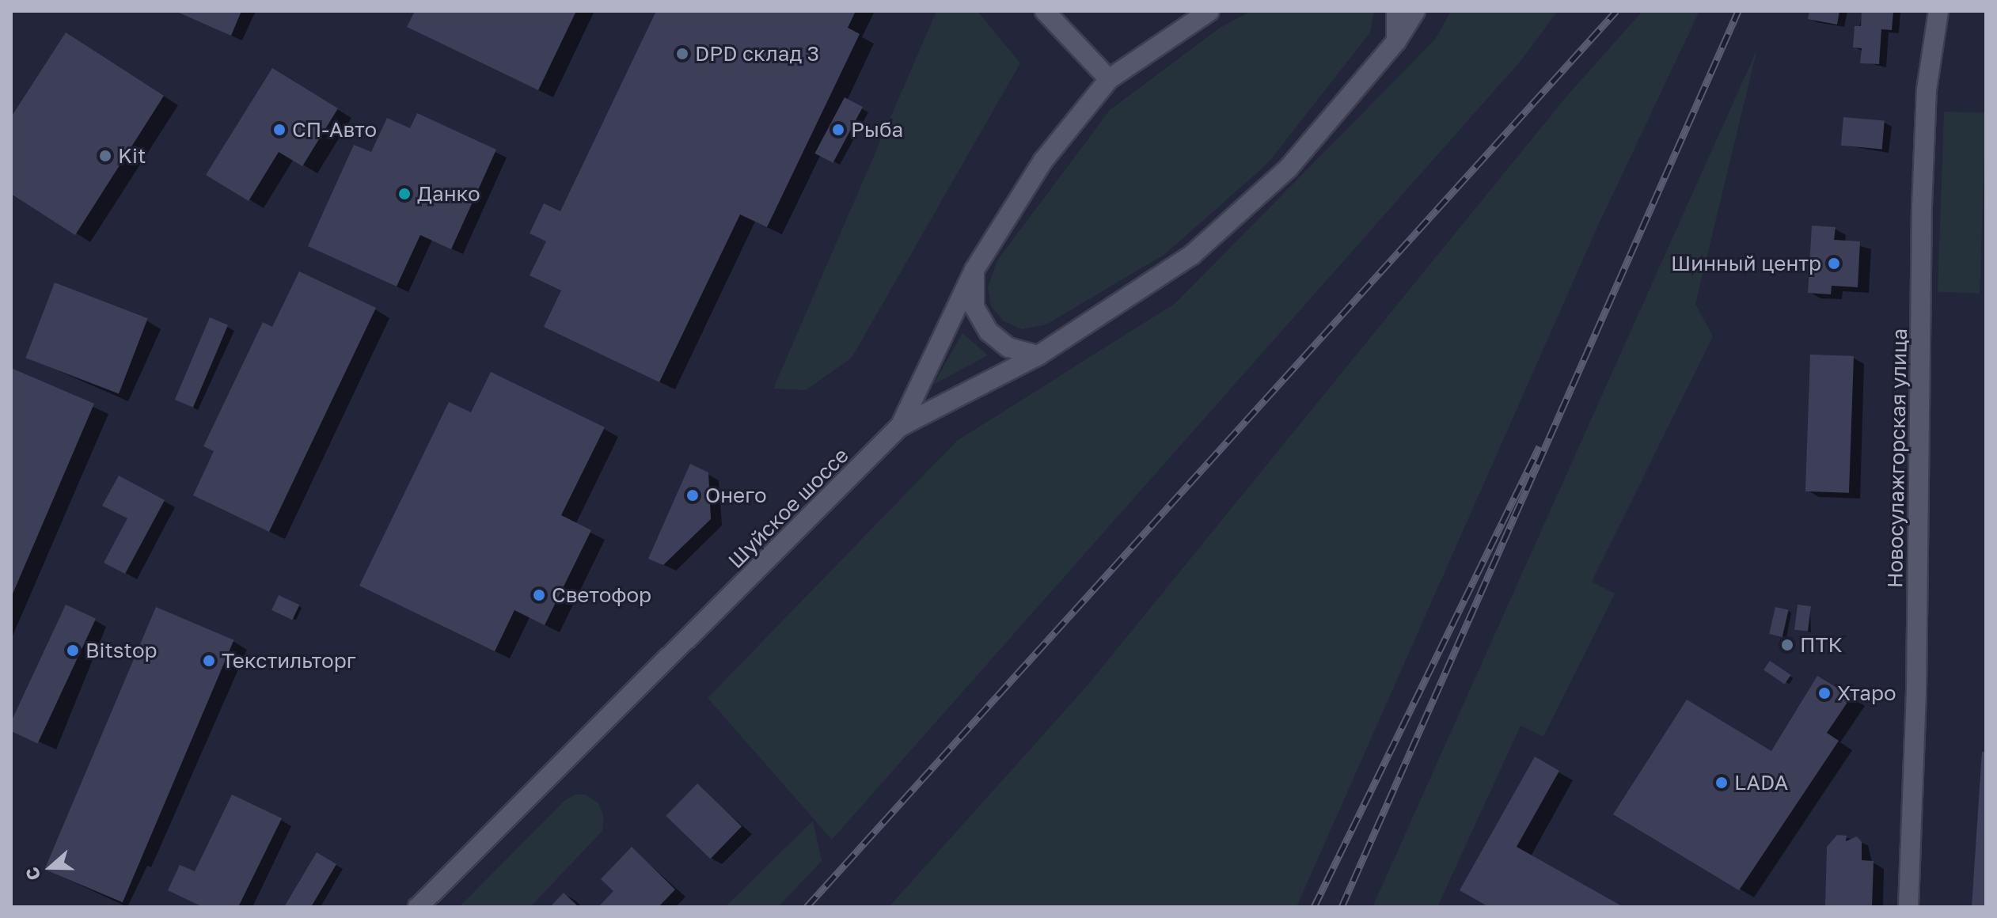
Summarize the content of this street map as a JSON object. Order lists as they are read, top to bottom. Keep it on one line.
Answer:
{"streets":{"main road":["Новосулажгорская улица","Шуйское шоссе"]},"places":["DPD склад 3","СП-Авто","Рыба","Kit","Данко","Шинный центр","Онего","Светофор","ПТК","Bitstop","Текстильторг","Хтаро","LADA"],"north":"left"}
